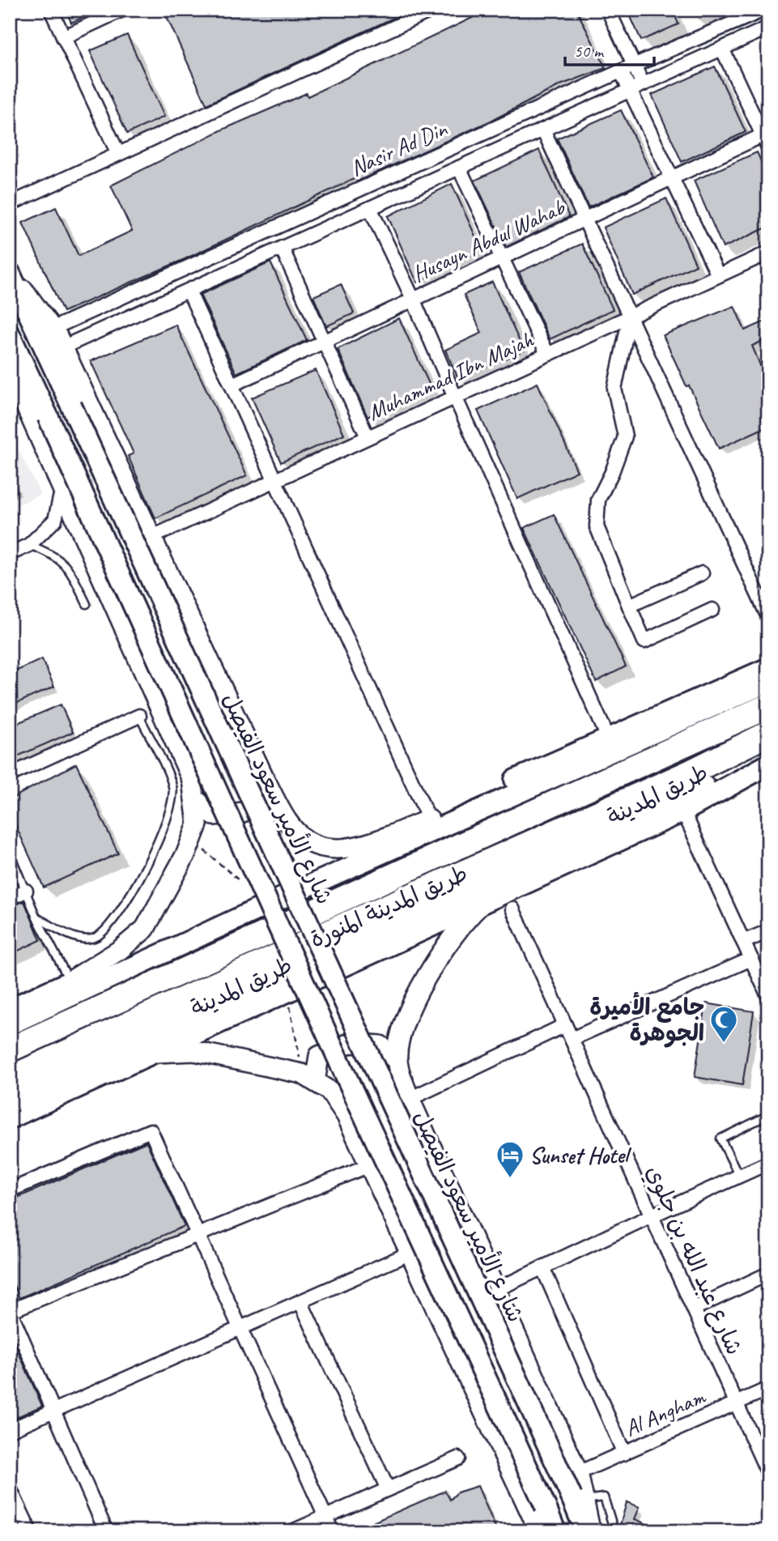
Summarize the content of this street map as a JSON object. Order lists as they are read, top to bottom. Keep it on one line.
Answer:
{"streets":{"highway":["طريق المدينة المنورة"],"main road":["طريق المدينة","شارع الأمير سعود الفيصل"],"street":["Nasir Ad Din","Husayn Abdul Wahab","Muhammad Ibn Majah","شارع عبد الله بن جلوي","Al Angham"]},"crossings":[["طريق المدينة","شارع الأمير سعود الفيصل"],["شارع عبد الله بن جلوي","Al Angham"]],"places":{"mosque":["جامع الأميرة الجوهرة"],"hotel":["Sunset Hotel"]},"scale_bar":"50 m"}
